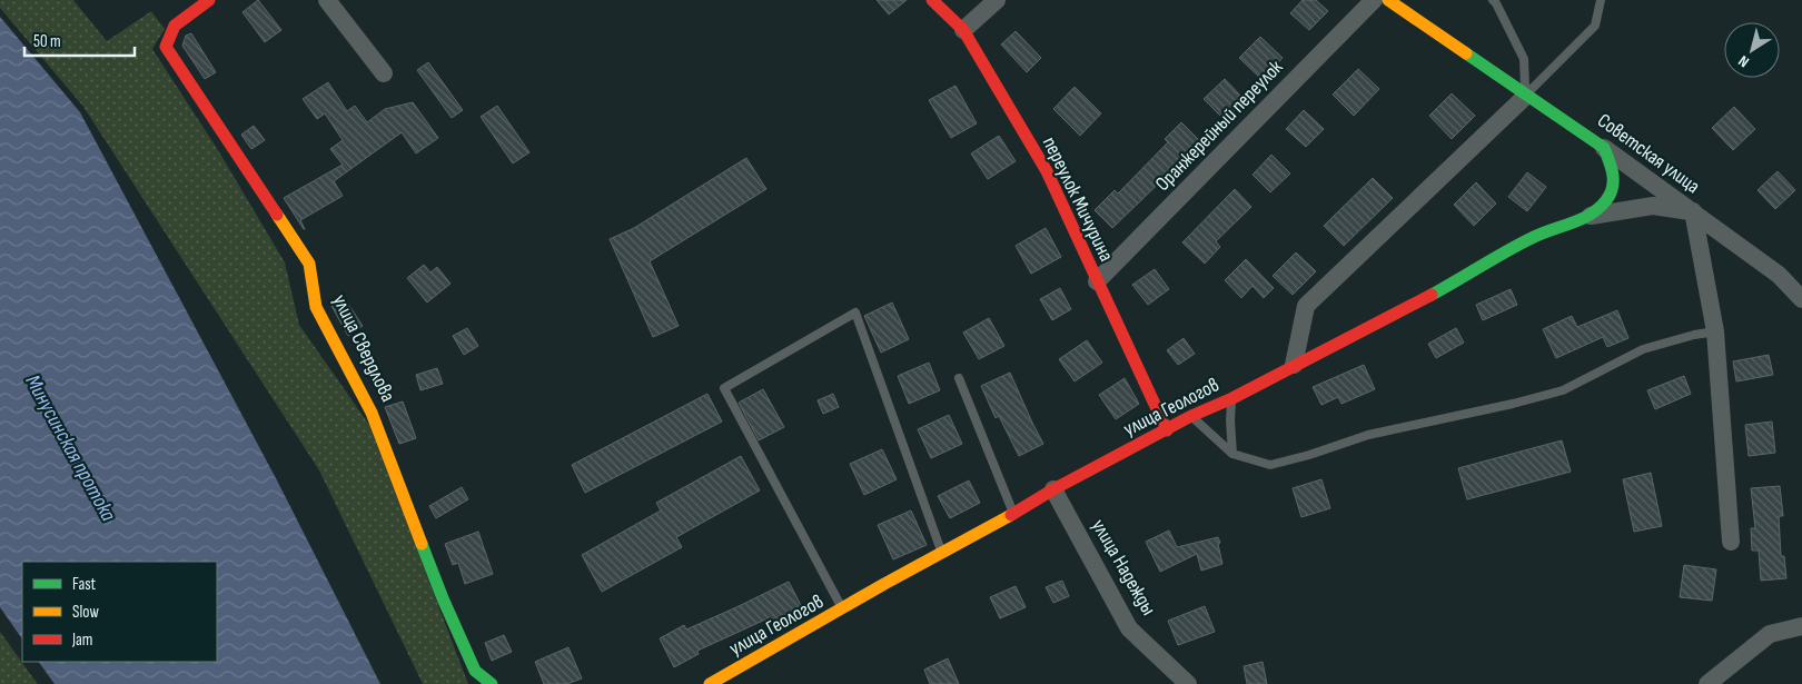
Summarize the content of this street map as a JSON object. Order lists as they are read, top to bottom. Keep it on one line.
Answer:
{"streets":{"street":["Оранжерейный переулок","Советская улица","переулок Мичурина","улица Свердлова","улица Геологов","улица Надежды"]},"crossings":[["Оранжерейный переулок","переулок Мичурина"],["Советская улица","улица Геологов"],["переулок Мичурина","улица Геологов"],["улица Геологов","улица Надежды"]],"water":["Минусинская протока"],"legend":["Fast","Slow","Jam"],"scale_bar":"50 m","north":"bottom left"}
